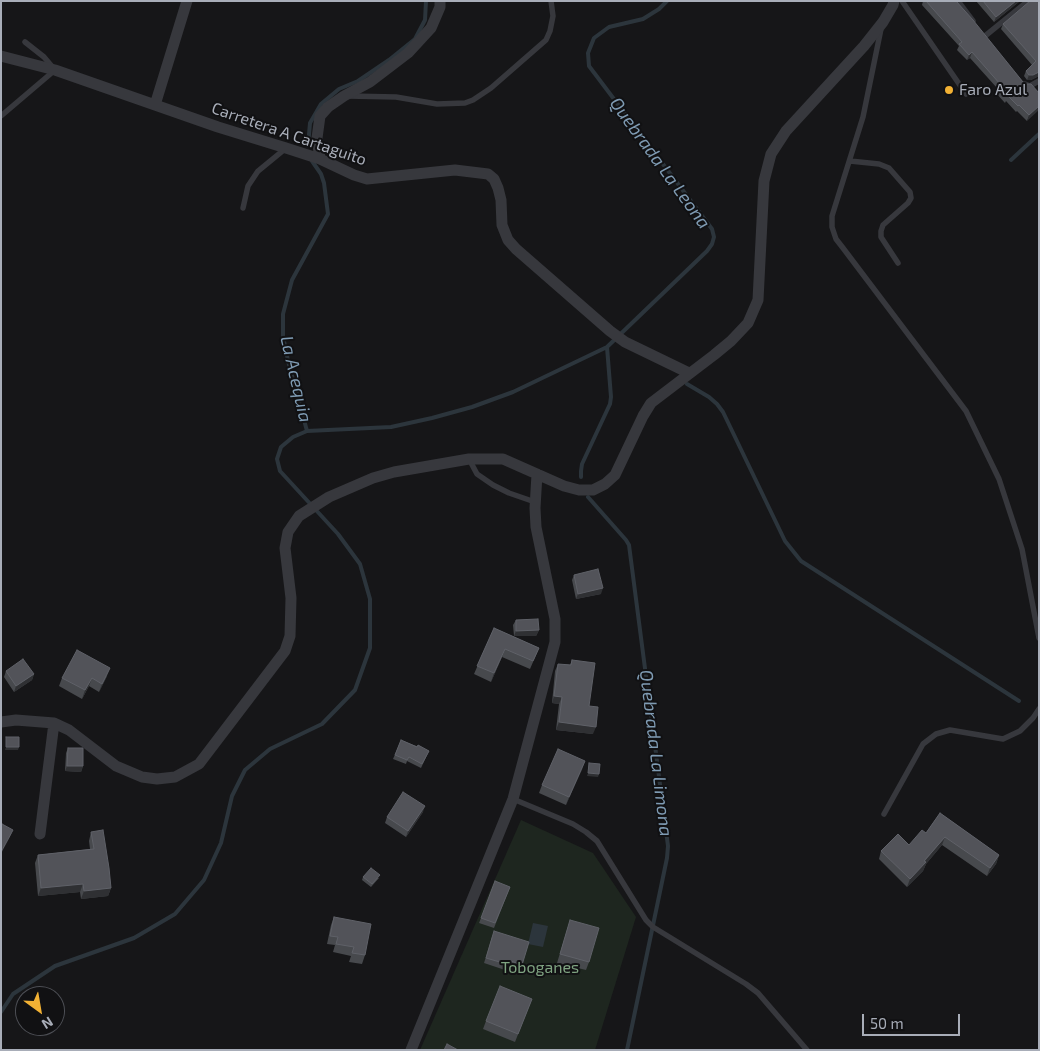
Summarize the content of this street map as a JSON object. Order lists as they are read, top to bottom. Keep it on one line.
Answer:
{"streets":{"street":["Carretera A Cartaguito"]},"water":["Quebrada La Leona","La Acequia","Quebrada La Limona"],"parks":["Toboganes"],"places":["Faro Azul"],"scale_bar":"50 m","north":"bottom right"}
